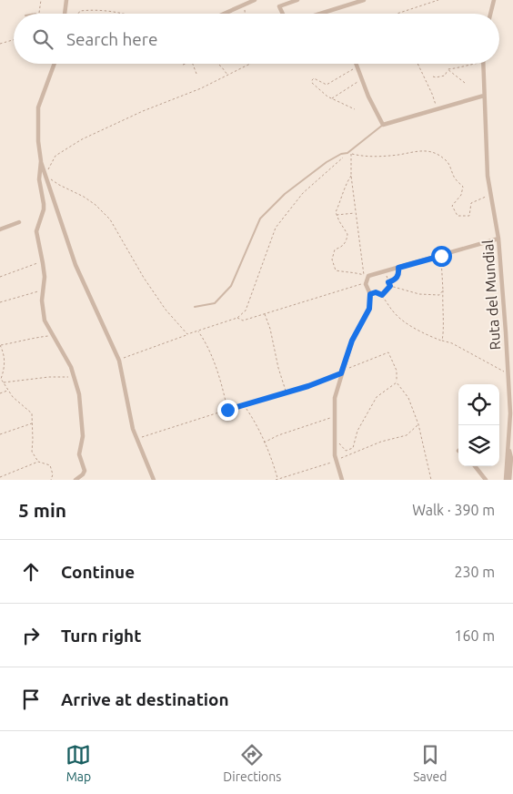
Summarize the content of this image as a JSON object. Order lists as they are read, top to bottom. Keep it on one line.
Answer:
{"streets":{"street":["Ruta del Mundial"]},"page":{"search":"Search here","heading":["5 min","Walk · 390 m"],"list":[["Continue","230 m"],["Turn right","160 m"],"Arrive at destination"],"nav":["Map","Directions","Saved"]}}
